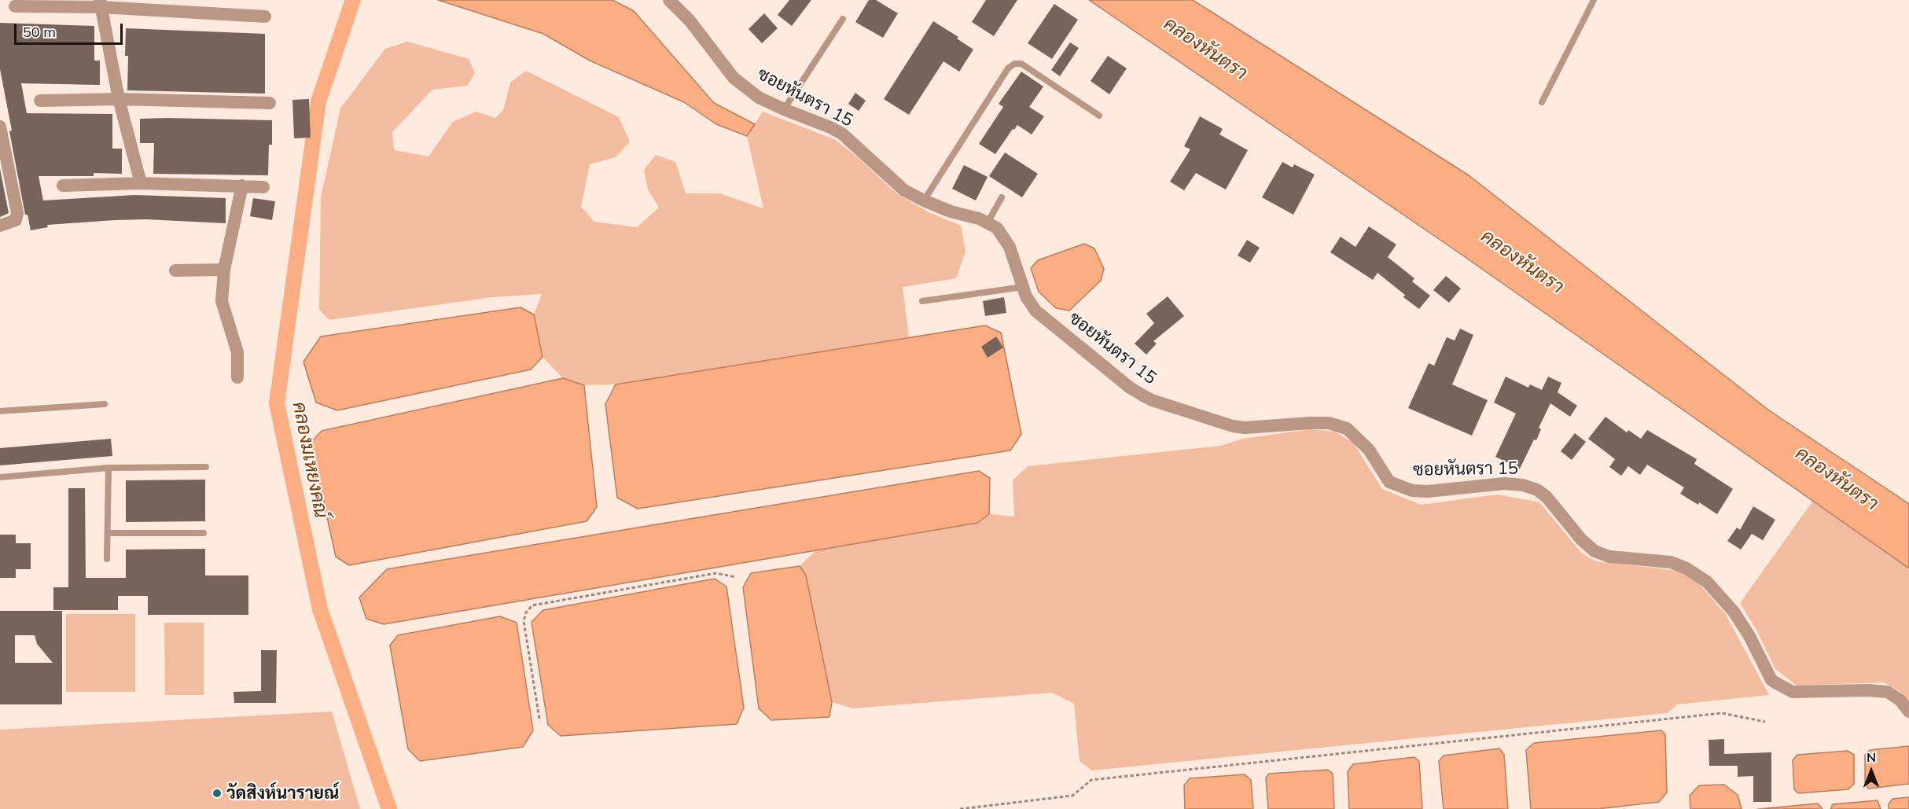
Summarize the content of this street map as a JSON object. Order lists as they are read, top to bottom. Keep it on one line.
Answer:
{"streets":{"street":["ซอยหันตรา 15"]},"water":["คลองหันตรา","คลองมเหยงคณ์"],"places":["วัดสิงห์นารายณ์"],"scale_bar":"50 m","north":"top"}
